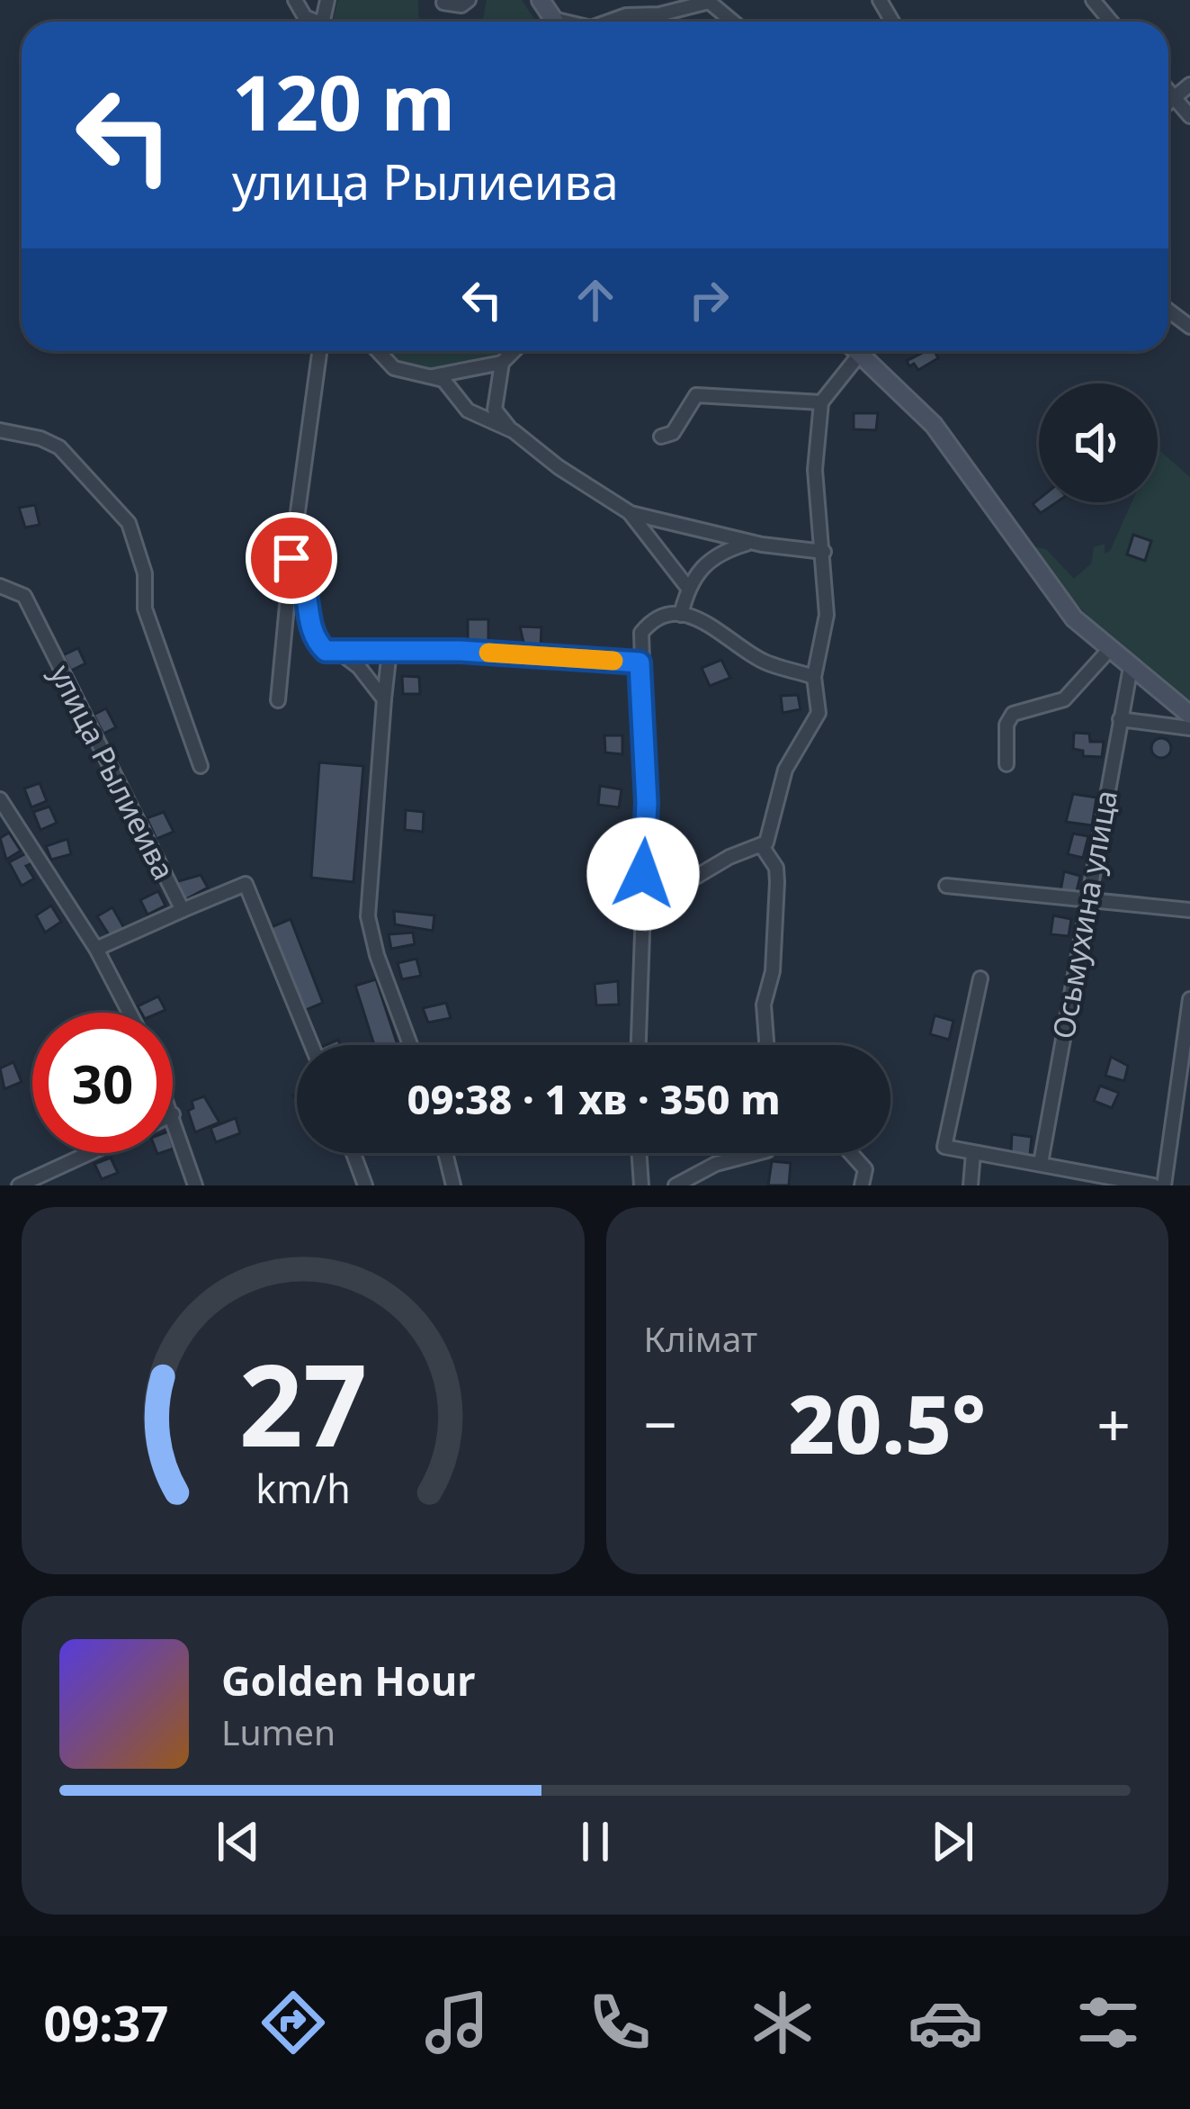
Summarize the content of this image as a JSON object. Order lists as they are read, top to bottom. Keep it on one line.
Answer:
{"streets":{"street":["улица Рылиеива","Осьмухина улица"]},"page":{"turn":["120 m","улица Рылиеива"],"limit":"30","trip":"09:38 · 1 хв · 350 m","tile":"Клімат","heat":["−","20.5°","+"],"song":["Golden Hour","Lumen"],"tabs":"09:37","gauge":["27","km/h"]}}
